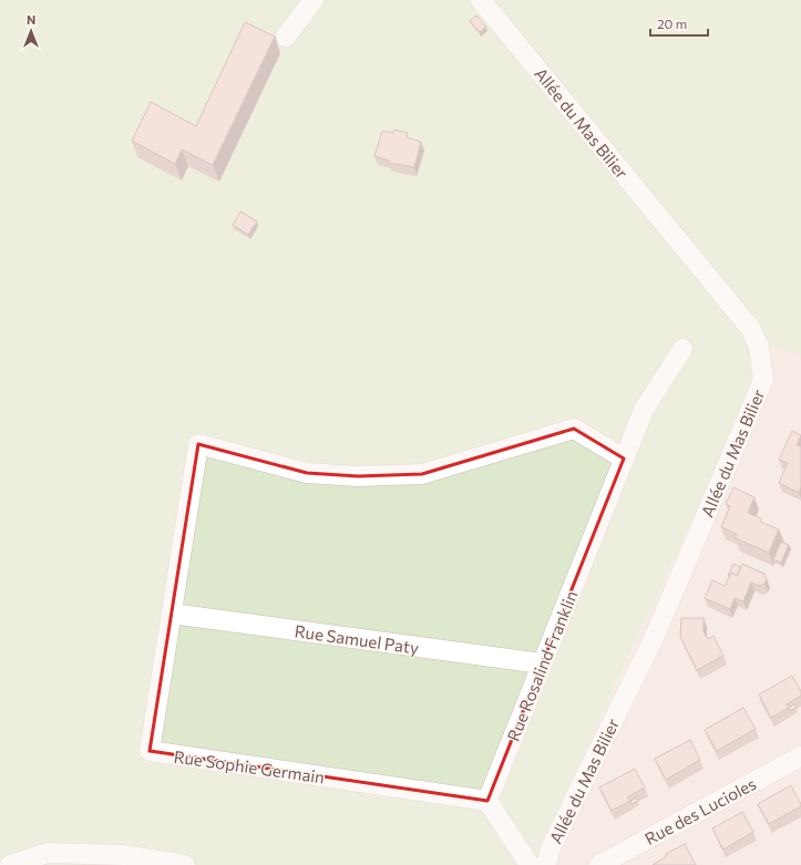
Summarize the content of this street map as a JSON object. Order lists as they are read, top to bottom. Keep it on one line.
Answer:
{"streets":{"street":["Allée du Mas Bilier","Rue Samuel Paty","Rue Rosalind Franklin","Rue Sophie Germain","Rue des Lucioles"]},"crossings":[["Rue Samuel Paty","Rue Rosalind Franklin"],["Rue Samuel Paty","Rue Sophie Germain"],["Rue Rosalind Franklin","Rue Sophie Germain"]],"scale_bar":"20 m","north":"top"}
